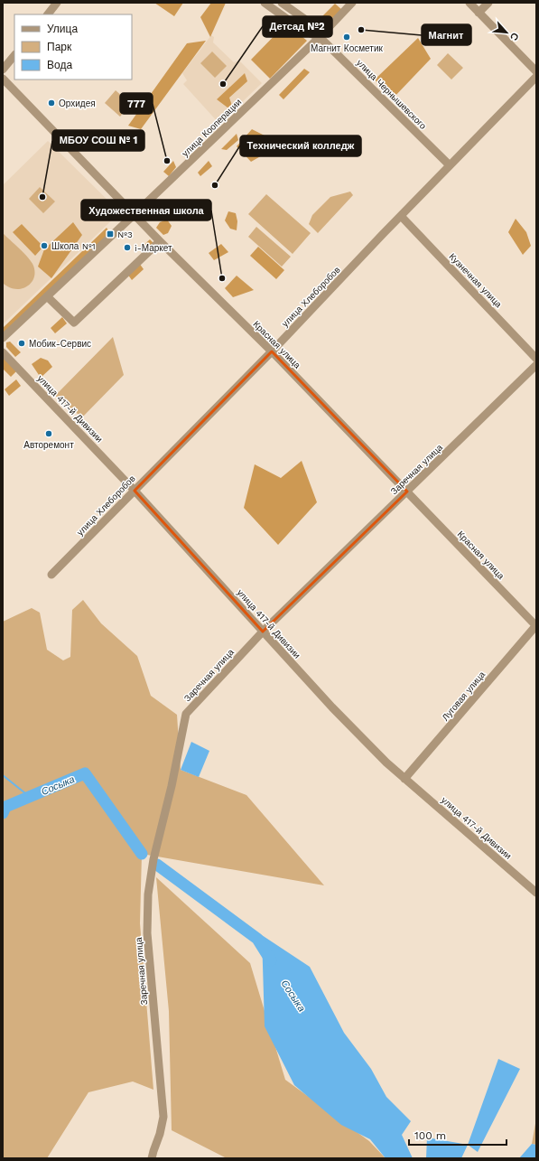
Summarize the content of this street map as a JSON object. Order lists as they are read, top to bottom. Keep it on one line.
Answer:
{"streets":{"street":["улица Чернышевского","улица Кооперации","Кузнечная улица","улица Хлеборобов","Красная улица","улица 417-й Дивизии","Заречная улица","Луговая улица"]},"crossings":[["улица Чернышевского","улица Кооперации"],["улица Чернышевского","улица Хлеборобов"],["улица Кооперации","Красная улица"],["Кузнечная улица","улица Хлеборобов"],["улица Хлеборобов","Красная улица"],["улица Хлеборобов","улица 417-й Дивизии"],["Красная улица","Заречная улица"],["Красная улица","Луговая улица"],["улица 417-й Дивизии","Заречная улица"],["улица 417-й Дивизии","Луговая улица"]],"water":["Сосыка"],"places":{"other":["Магнит","Магнит Косметик","Детсад №2","Орхидея","777","Технический колледж","МБОУ СОШ № 1","Школа №1","i-Маркет","Художественная школа","Мобик-Сервис","Авторемонт"],"transit":["№3"]},"legend":["Улица","Парк","Вода"],"scale_bar":"100 m","north":"bottom right"}
